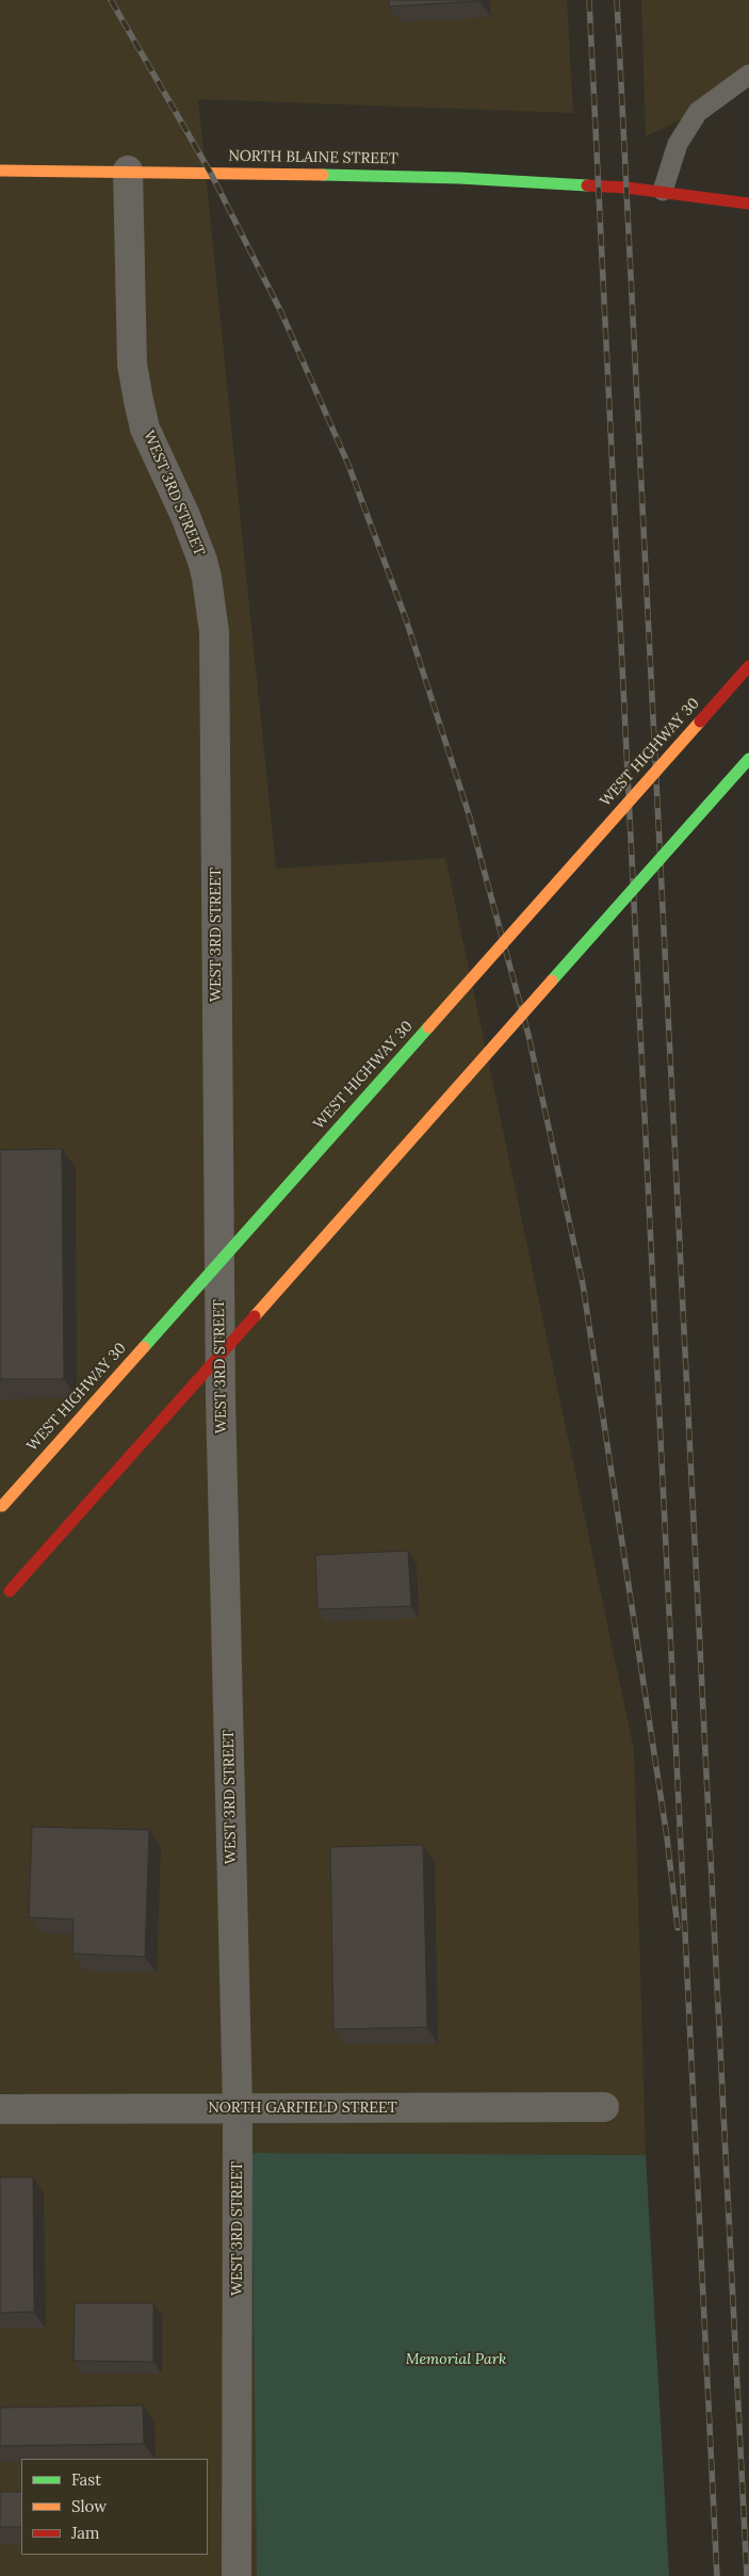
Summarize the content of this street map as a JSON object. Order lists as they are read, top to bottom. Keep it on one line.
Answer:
{"streets":{"main road":["NORTH BLAINE STREET","WEST HIGHWAY 30"],"street":["WEST 3RD STREET","NORTH GARFIELD STREET"]},"crossings":[["NORTH BLAINE STREET","WEST 3RD STREET"],["WEST 3RD STREET","NORTH GARFIELD STREET"]],"parks":["Memorial Park"],"legend":["Fast","Slow","Jam"]}
